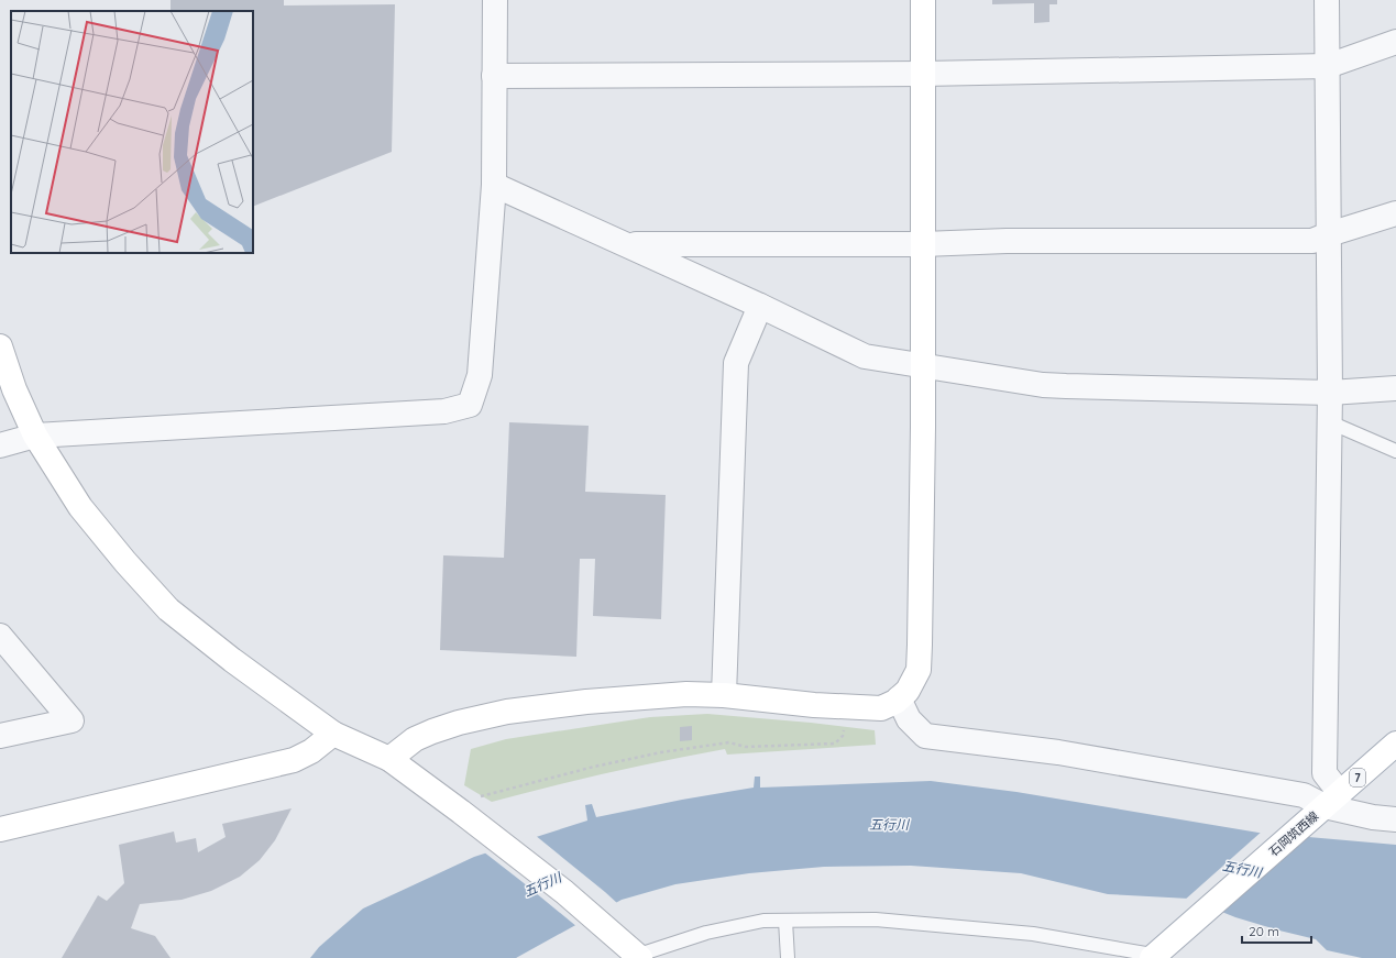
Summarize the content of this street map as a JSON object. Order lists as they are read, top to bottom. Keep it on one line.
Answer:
{"streets":{"street":["7","石岡筑西線"]},"water":["五行川"],"scale_bar":"20 m"}
